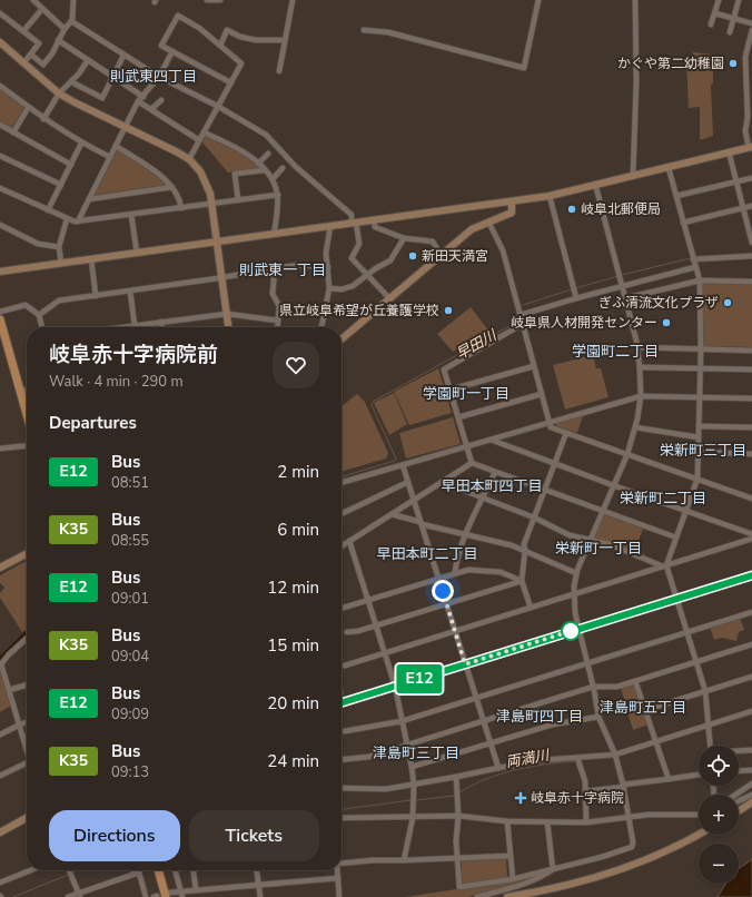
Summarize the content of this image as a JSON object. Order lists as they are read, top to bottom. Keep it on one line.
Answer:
{"districts":["則武東四丁目","則武東一丁目","学園町二丁目","学園町一丁目","栄新町三丁目","早田本町四丁目","栄新町二丁目","栄新町一丁目","早田本町二丁目","津島町五丁目","津島町四丁目","津島町三丁目"],"water":["早田川","両満川"],"places":{"other":["かぐや第二幼稚園","岐阜北郵便局","新田天満宮","ぎふ清流文化プラザ","県立岐阜希望が丘養護学校","岐阜県人材開発センター"],"health":["岐阜赤十字病院"]},"lines":["bus line E12"],"page":{"on_map":"E12","heading":[["岐阜赤十字病院前","Walk · 4 min · 290 m"],"Departures"],"list":[{"mark":"E12","name":"Bus","note":"08:51","value":"2 min"},{"mark":"K35","name":"Bus","note":"08:55","value":"6 min"},{"mark":"E12","name":"Bus","note":"09:01","value":"12 min"},{"mark":"K35","name":"Bus","note":"09:04","value":"15 min"},{"mark":"E12","name":"Bus","note":"09:09","value":"20 min"},{"mark":"K35","name":"Bus","note":"09:13","value":"24 min"}],"map_buttons":["+","−"],"buttons":["Directions","Tickets"]}}
